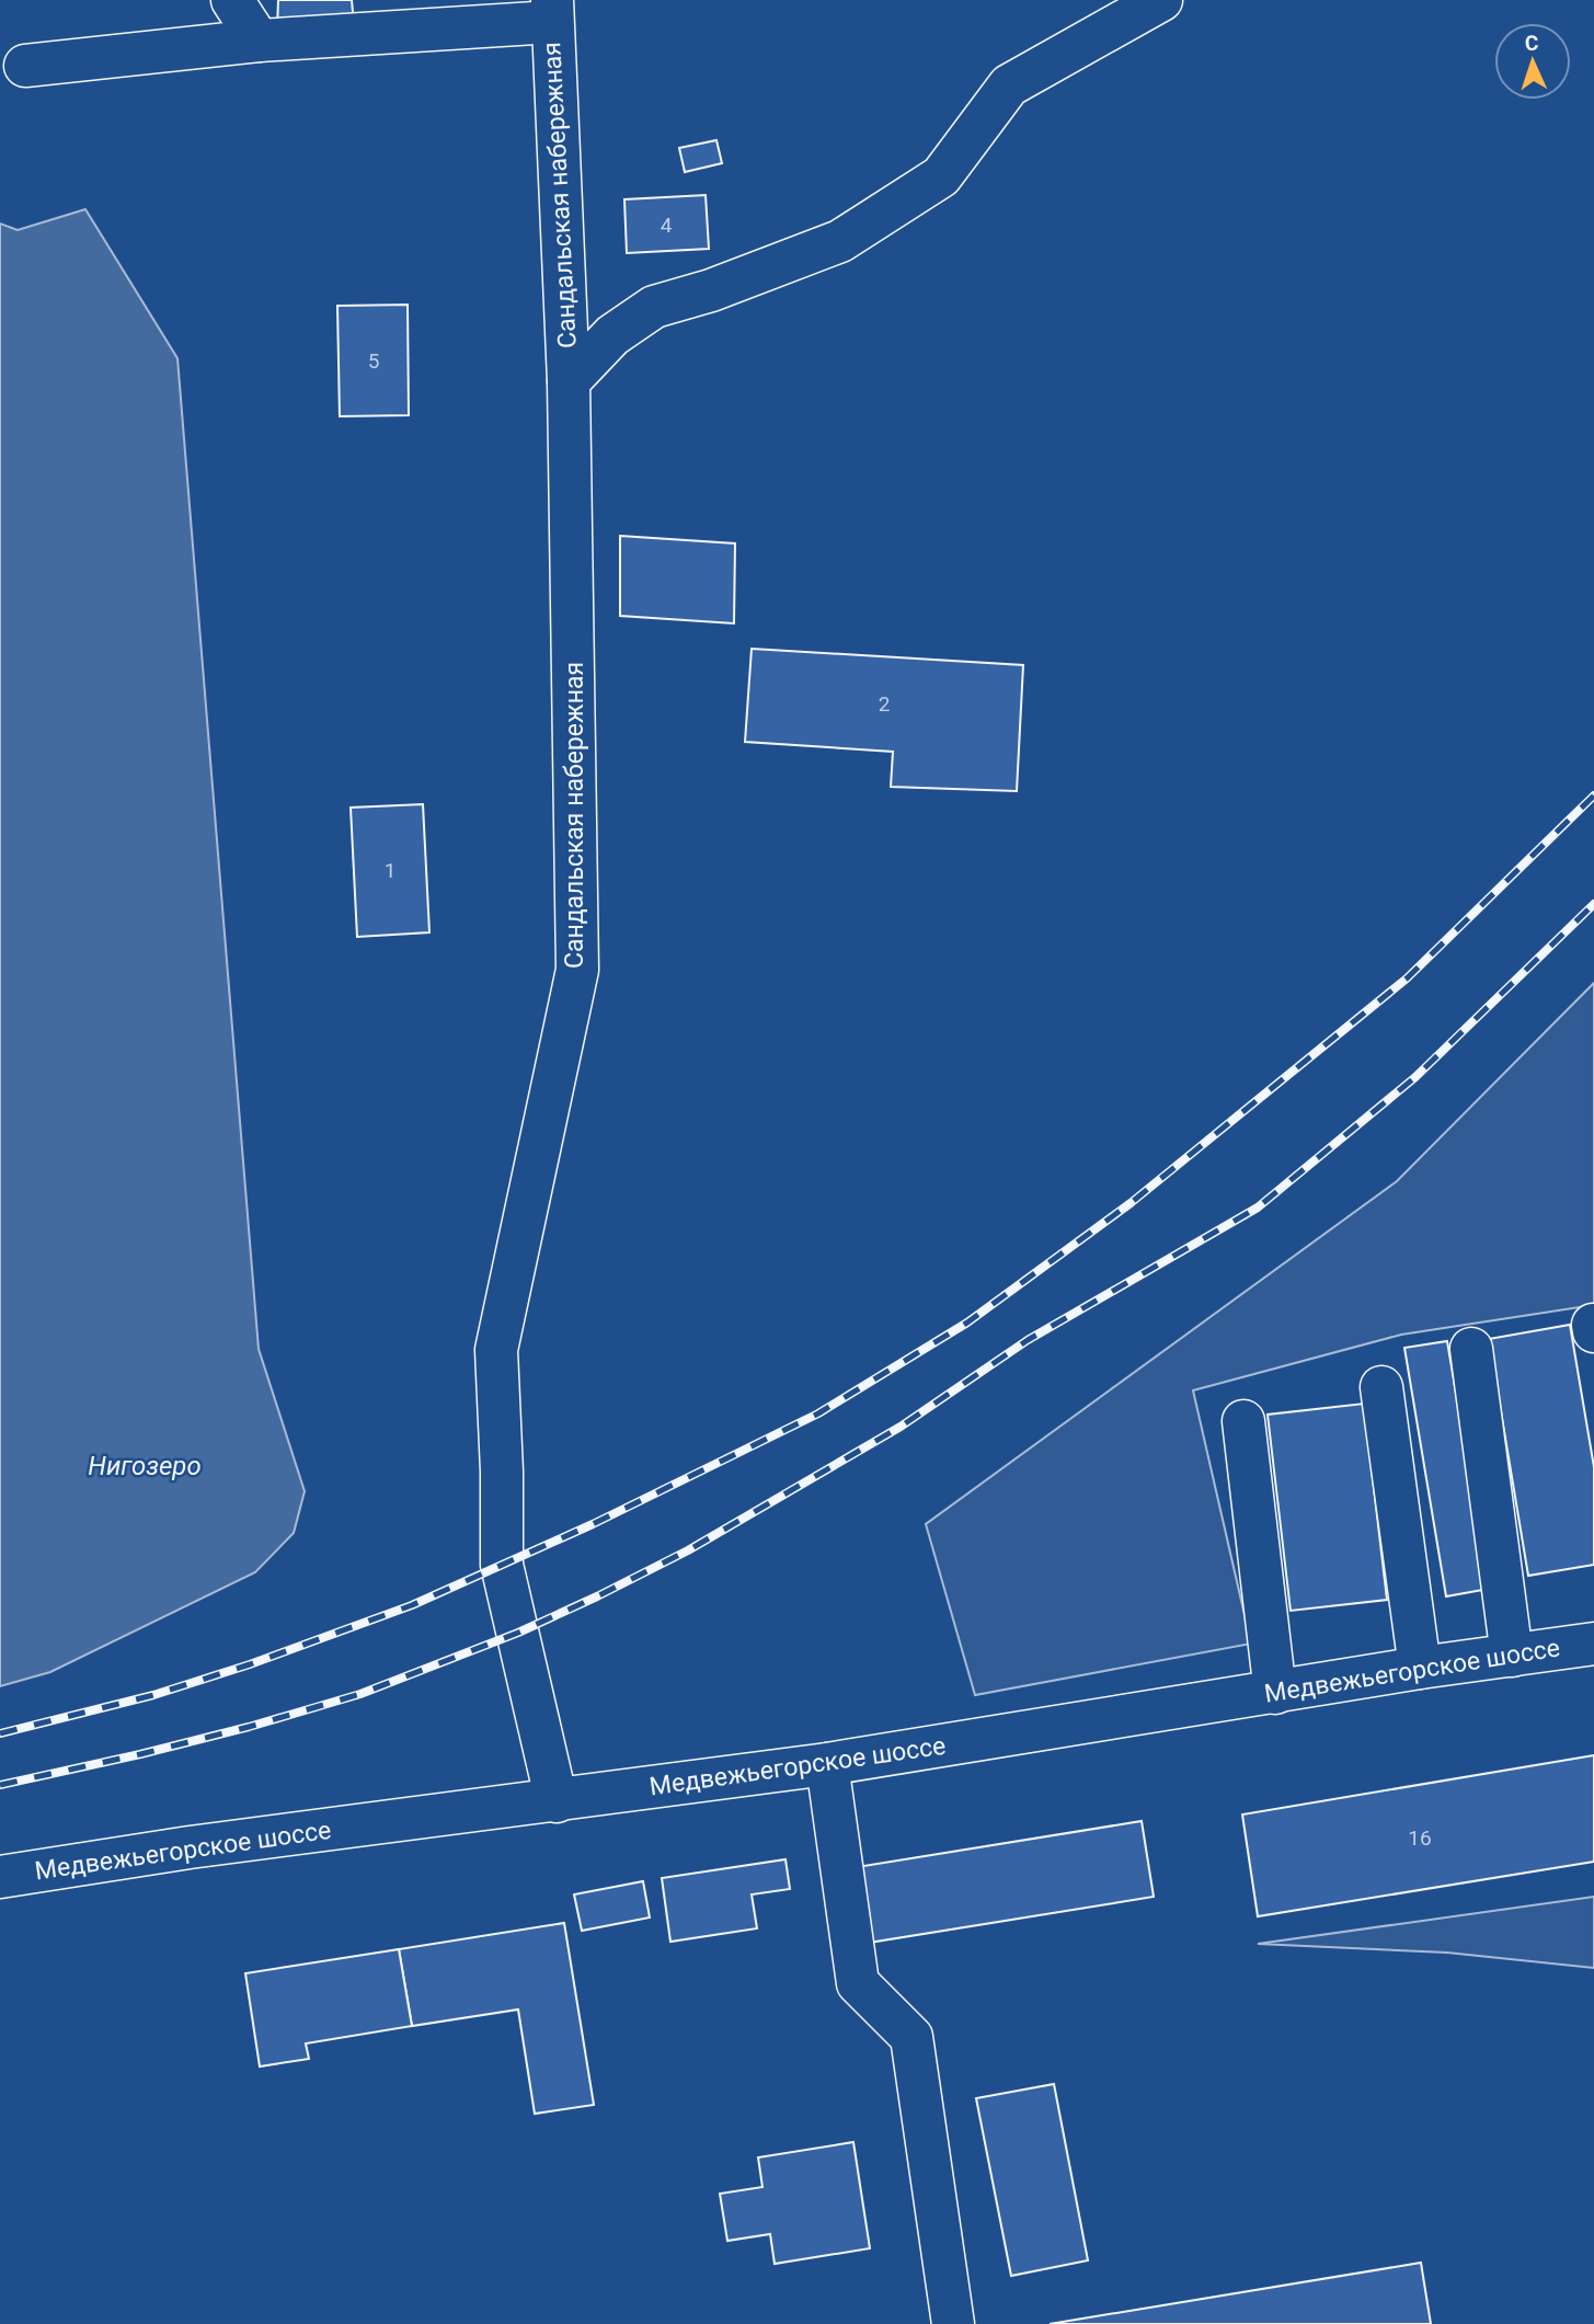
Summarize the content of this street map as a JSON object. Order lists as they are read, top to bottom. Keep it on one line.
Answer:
{"streets":{"street":["Сандальская набережная","Медвежьегорское шоссе"]},"crossings":[["Сандальская набережная","Медвежьегорское шоссе"]],"water":["Нигозеро"],"house_numbers":["4","5","2","1","16"],"north":"top"}
